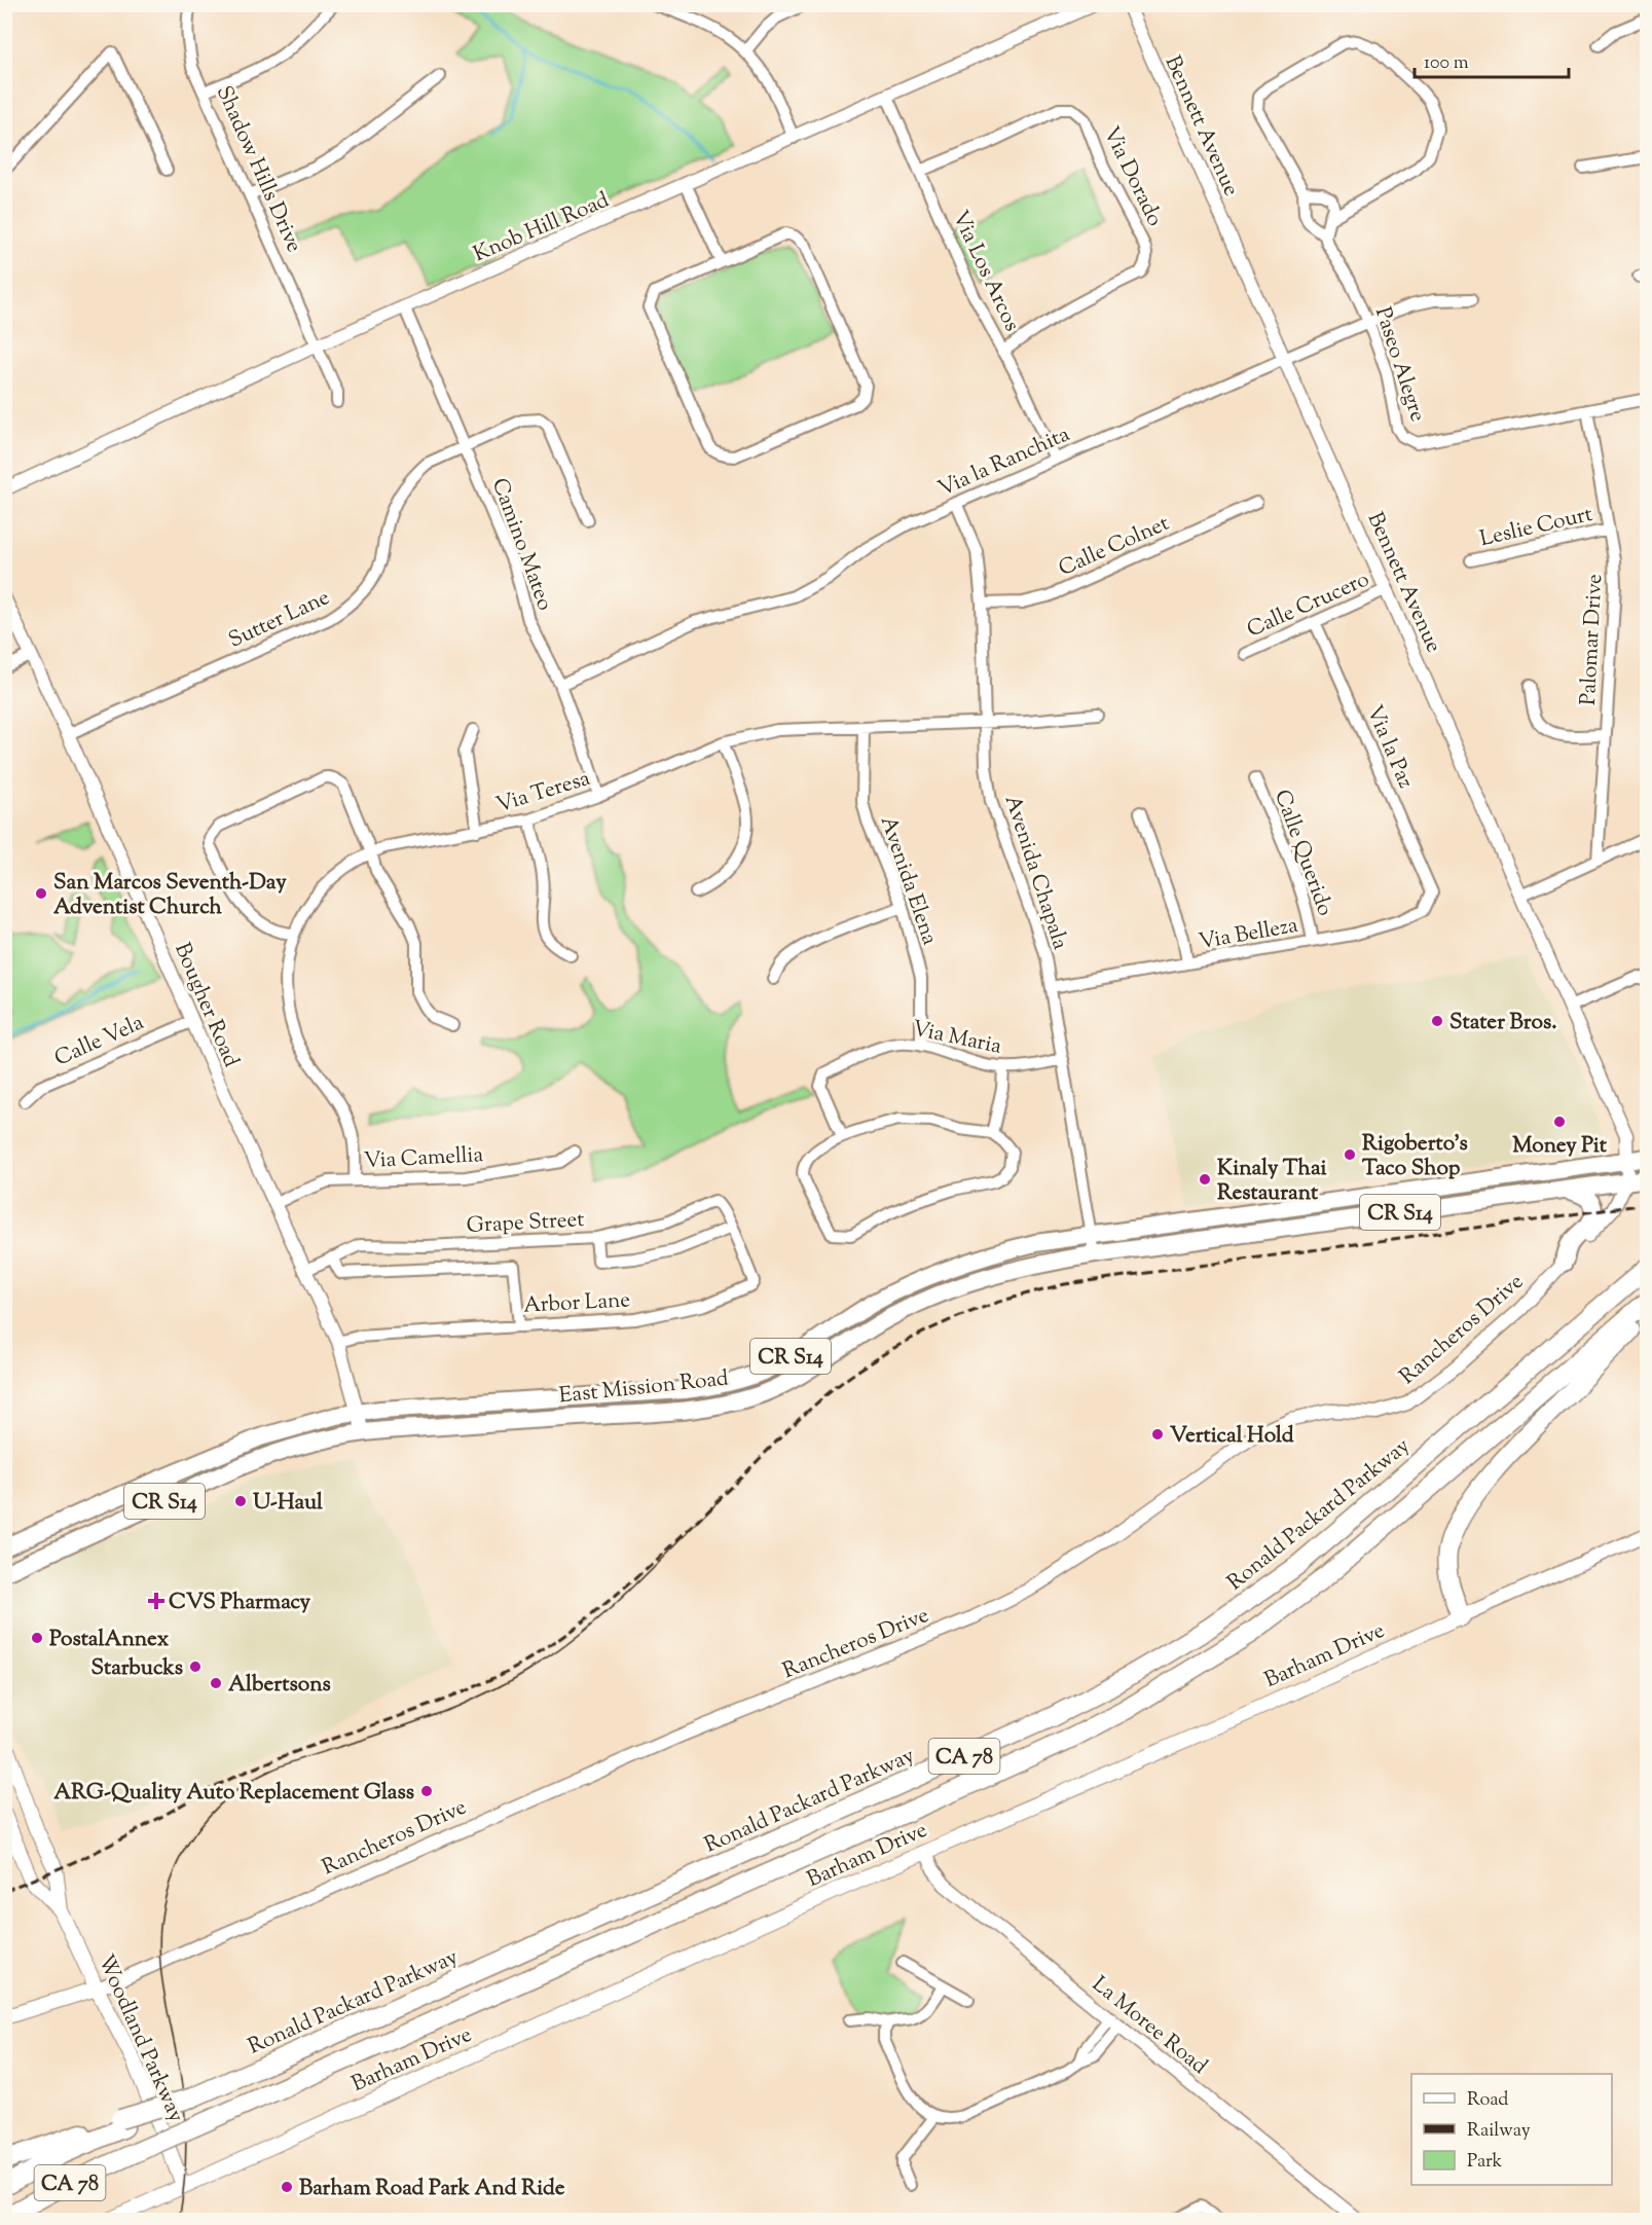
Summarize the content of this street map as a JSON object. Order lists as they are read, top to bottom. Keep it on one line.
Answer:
{"streets":{"highway":["Ronald Packard Parkway","CA 78"],"main road":["CR S14","Rancheros Drive","East Mission Road","Barham Drive","Woodland Parkway"],"street":["Bennett Avenue","Shadow Hills Drive","Via Dorado","Knob Hill Road","Via Los Arcos","Paseo Alegre","Via la Ranchita","Leslie Court","Camino Mateo","Calle Colnet","Calle Crucero","Sutter Lane","Palomar Drive","Via la Paz","Via Teresa","Calle Querido","Avenida Chapala","Avenida Elena","Via Belleza","Bougher Road","Via Maria","Calle Vela","Via Camellia","Grape Street","Arbor Lane","La Moree Road"]},"crossings":[["Bennett Avenue","Via la Ranchita"],["Bennett Avenue","Calle Crucero"],["Bennett Avenue","Rancheros Drive"],["Bennett Avenue","East Mission Road"],["Shadow Hills Drive","Knob Hill Road"],["Via Dorado","Via Los Arcos"],["Knob Hill Road","Via Los Arcos"],["Knob Hill Road","Camino Mateo"],["Via Los Arcos","Via la Ranchita"],["Paseo Alegre","Via la Ranchita"],["Paseo Alegre","Palomar Drive"],["Via la Ranchita","Camino Mateo"],["Via la Ranchita","Avenida Chapala"],["Leslie Court","Palomar Drive"],["Camino Mateo","Sutter Lane"],["Camino Mateo","Via Teresa"],["Calle Colnet","Avenida Chapala"],["Calle Crucero","Via la Paz"],["Sutter Lane","Bougher Road"],["Via la Paz","Via Belleza"],["Via Teresa","Avenida Chapala"],["Via Teresa","Avenida Elena"],["Via Teresa","Via Camellia"],["Calle Querido","Via Belleza"],["Avenida Chapala","Via Belleza"],["Avenida Chapala","Via Maria"],["Avenida Chapala","East Mission Road"],["Avenida Elena","Via Maria"],["Bougher Road","Calle Vela"],["Bougher Road","Via Camellia"],["Bougher Road","Grape Street"],["Bougher Road","Arbor Lane"],["Bougher Road","East Mission Road"],["Grape Street","Arbor Lane"],["Rancheros Drive","East Mission Road"],["Rancheros Drive","Woodland Parkway"],["Barham Drive","La Moree Road"],["Barham Drive","Woodland Parkway"]],"places":{"other":["San Marcos Seventh-Day Adventist Church","Stater Bros.","Money Pit","Rigoberto's Taco Shop","Kinaly Thai Restaurant","Vertical Hold","U-Haul","PostalAnnex","Starbucks","Albertsons","ARG-Quality Auto Replacement Glass","Barham Road Park And Ride"],"health":["CVS Pharmacy"]},"legend":["Road","Railway","Park"],"scale_bar":"100 m"}
